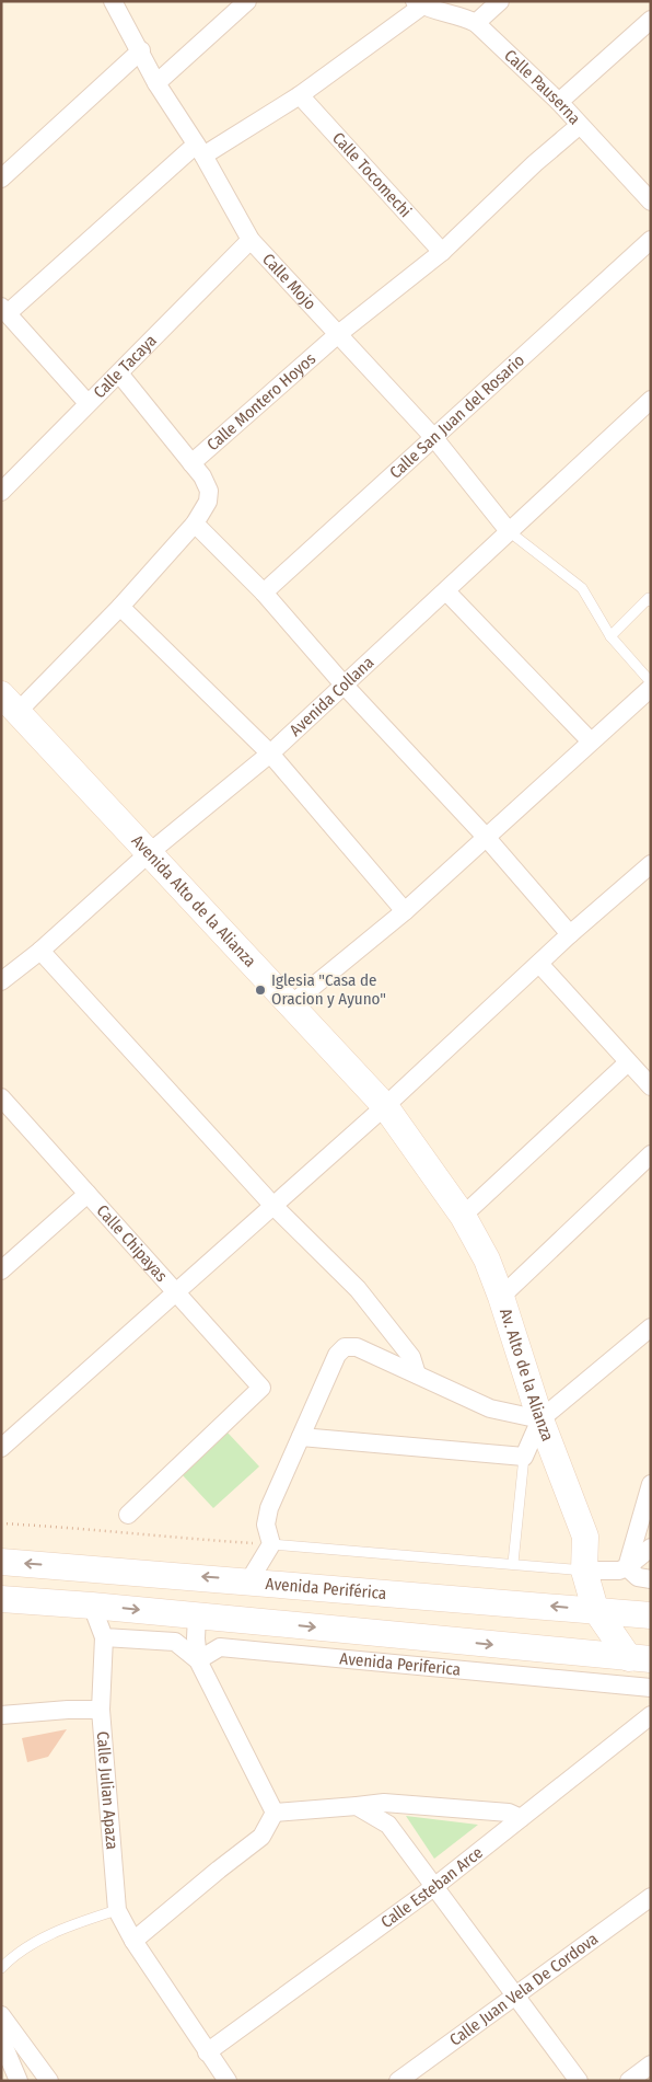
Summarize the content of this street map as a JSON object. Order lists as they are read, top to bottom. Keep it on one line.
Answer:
{"streets":{"street":["Calle Pauserna","Calle Tocomechi","Calle Mojo","Calle Tacaya","Calle Montero Hoyos","Calle San Juan del Rosario","Avenida Collana","Avenida Alto de la Alianza","Calle Chipayas","Av. Alto de la Alianza","Avenida Periférica","Avenida Periferica","Calle Julian Apaza","Calle Esteban Arce","Calle Juan Vela De Cordova"]},"crossings":[["Calle Pauserna","Calle Montero Hoyos"],["Calle Tocomechi","Calle Montero Hoyos"],["Calle Mojo","Calle Tacaya"],["Calle Mojo","Calle Montero Hoyos"],["Calle Mojo","Calle San Juan del Rosario"],["Calle Mojo","Avenida Collana"],["Calle Montero Hoyos","Avenida Alto de la Alianza"],["Avenida Collana","Avenida Alto de la Alianza"],["Avenida Alto de la Alianza","Av. Alto de la Alianza"],["Av. Alto de la Alianza","Avenida Periférica"],["Calle Julian Apaza","Calle Esteban Arce"]],"places":["Iglesia \"Casa de Oracion y Ayuno\""]}
